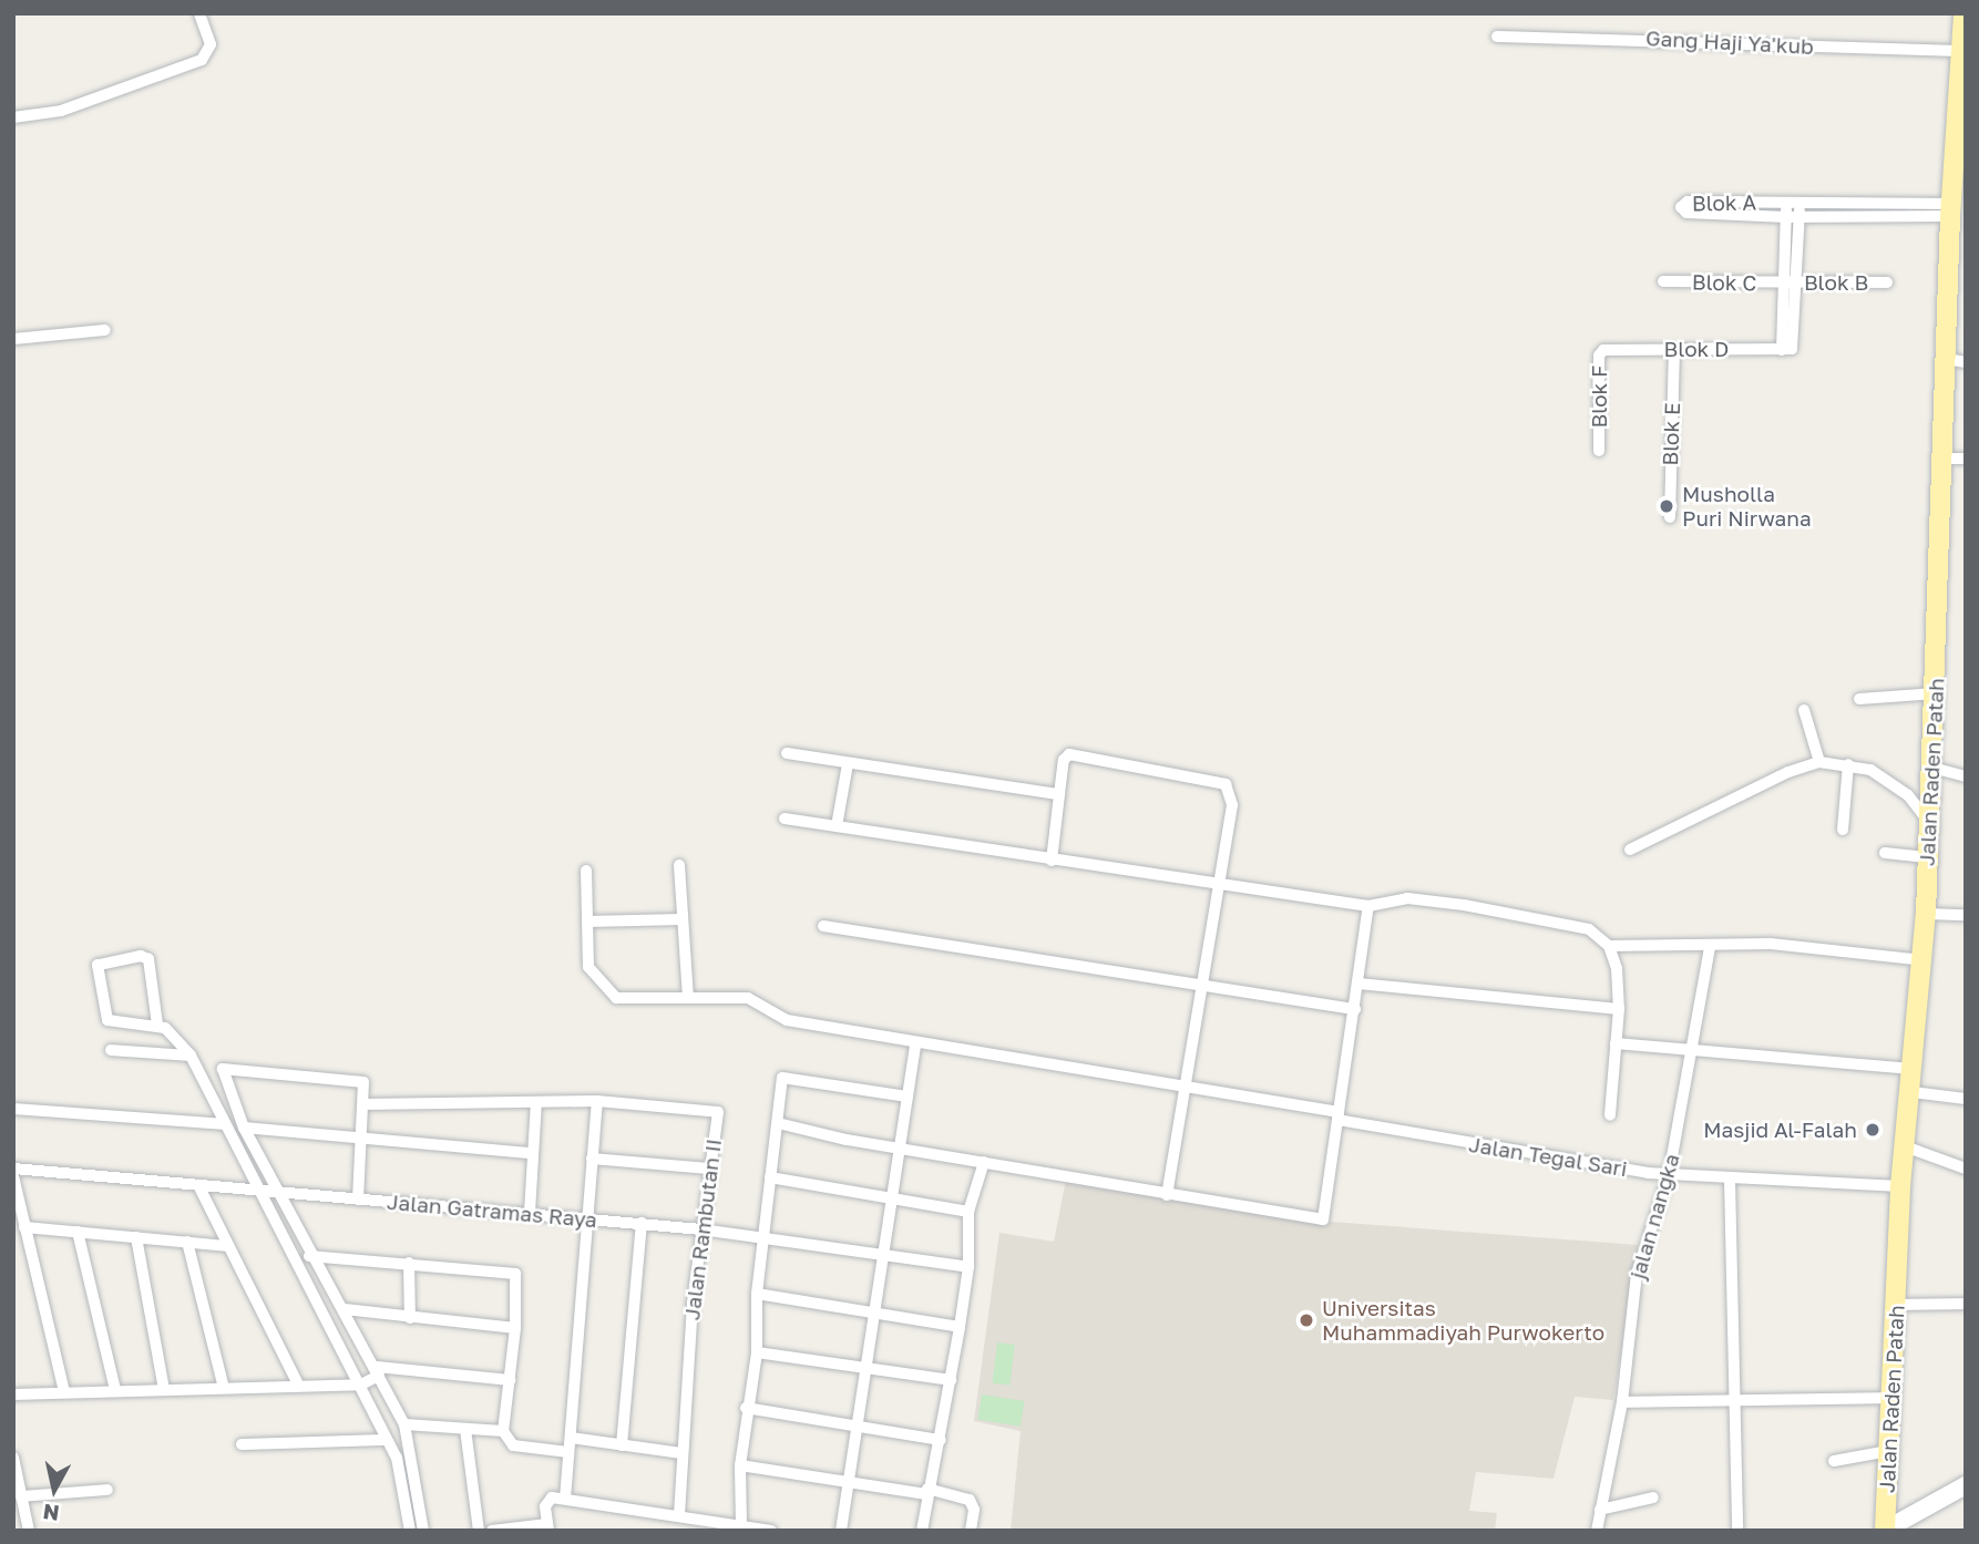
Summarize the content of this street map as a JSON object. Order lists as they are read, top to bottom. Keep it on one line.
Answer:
{"streets":{"main road":["Jalan Raden Patah"],"street":["Gang Haji Ya'kub","Blok A","Blok C","Blok B","Blok D","Blok F","Blok E","Jalan Tegal Sari","Jalan Gatramas Raya","jalan nangka","Jalan Rambutan II"]},"crossings":[["Gang Haji Ya'kub","Jalan Raden Patah"],["Blok A","Jalan Raden Patah"],["Blok C","Blok B"],["Blok C","Blok D"],["Blok B","Blok D"],["Blok D","Blok F"],["Blok D","Blok E"],["Jalan Raden Patah","Jalan Tegal Sari"],["Jalan Tegal Sari","jalan nangka"],["Jalan Gatramas Raya","Jalan Rambutan II"]],"places":["Musholla Puri Nirwana","Masjid Al-Falah","Universitas Muhammadiyah Purwokerto"],"north":"bottom"}
